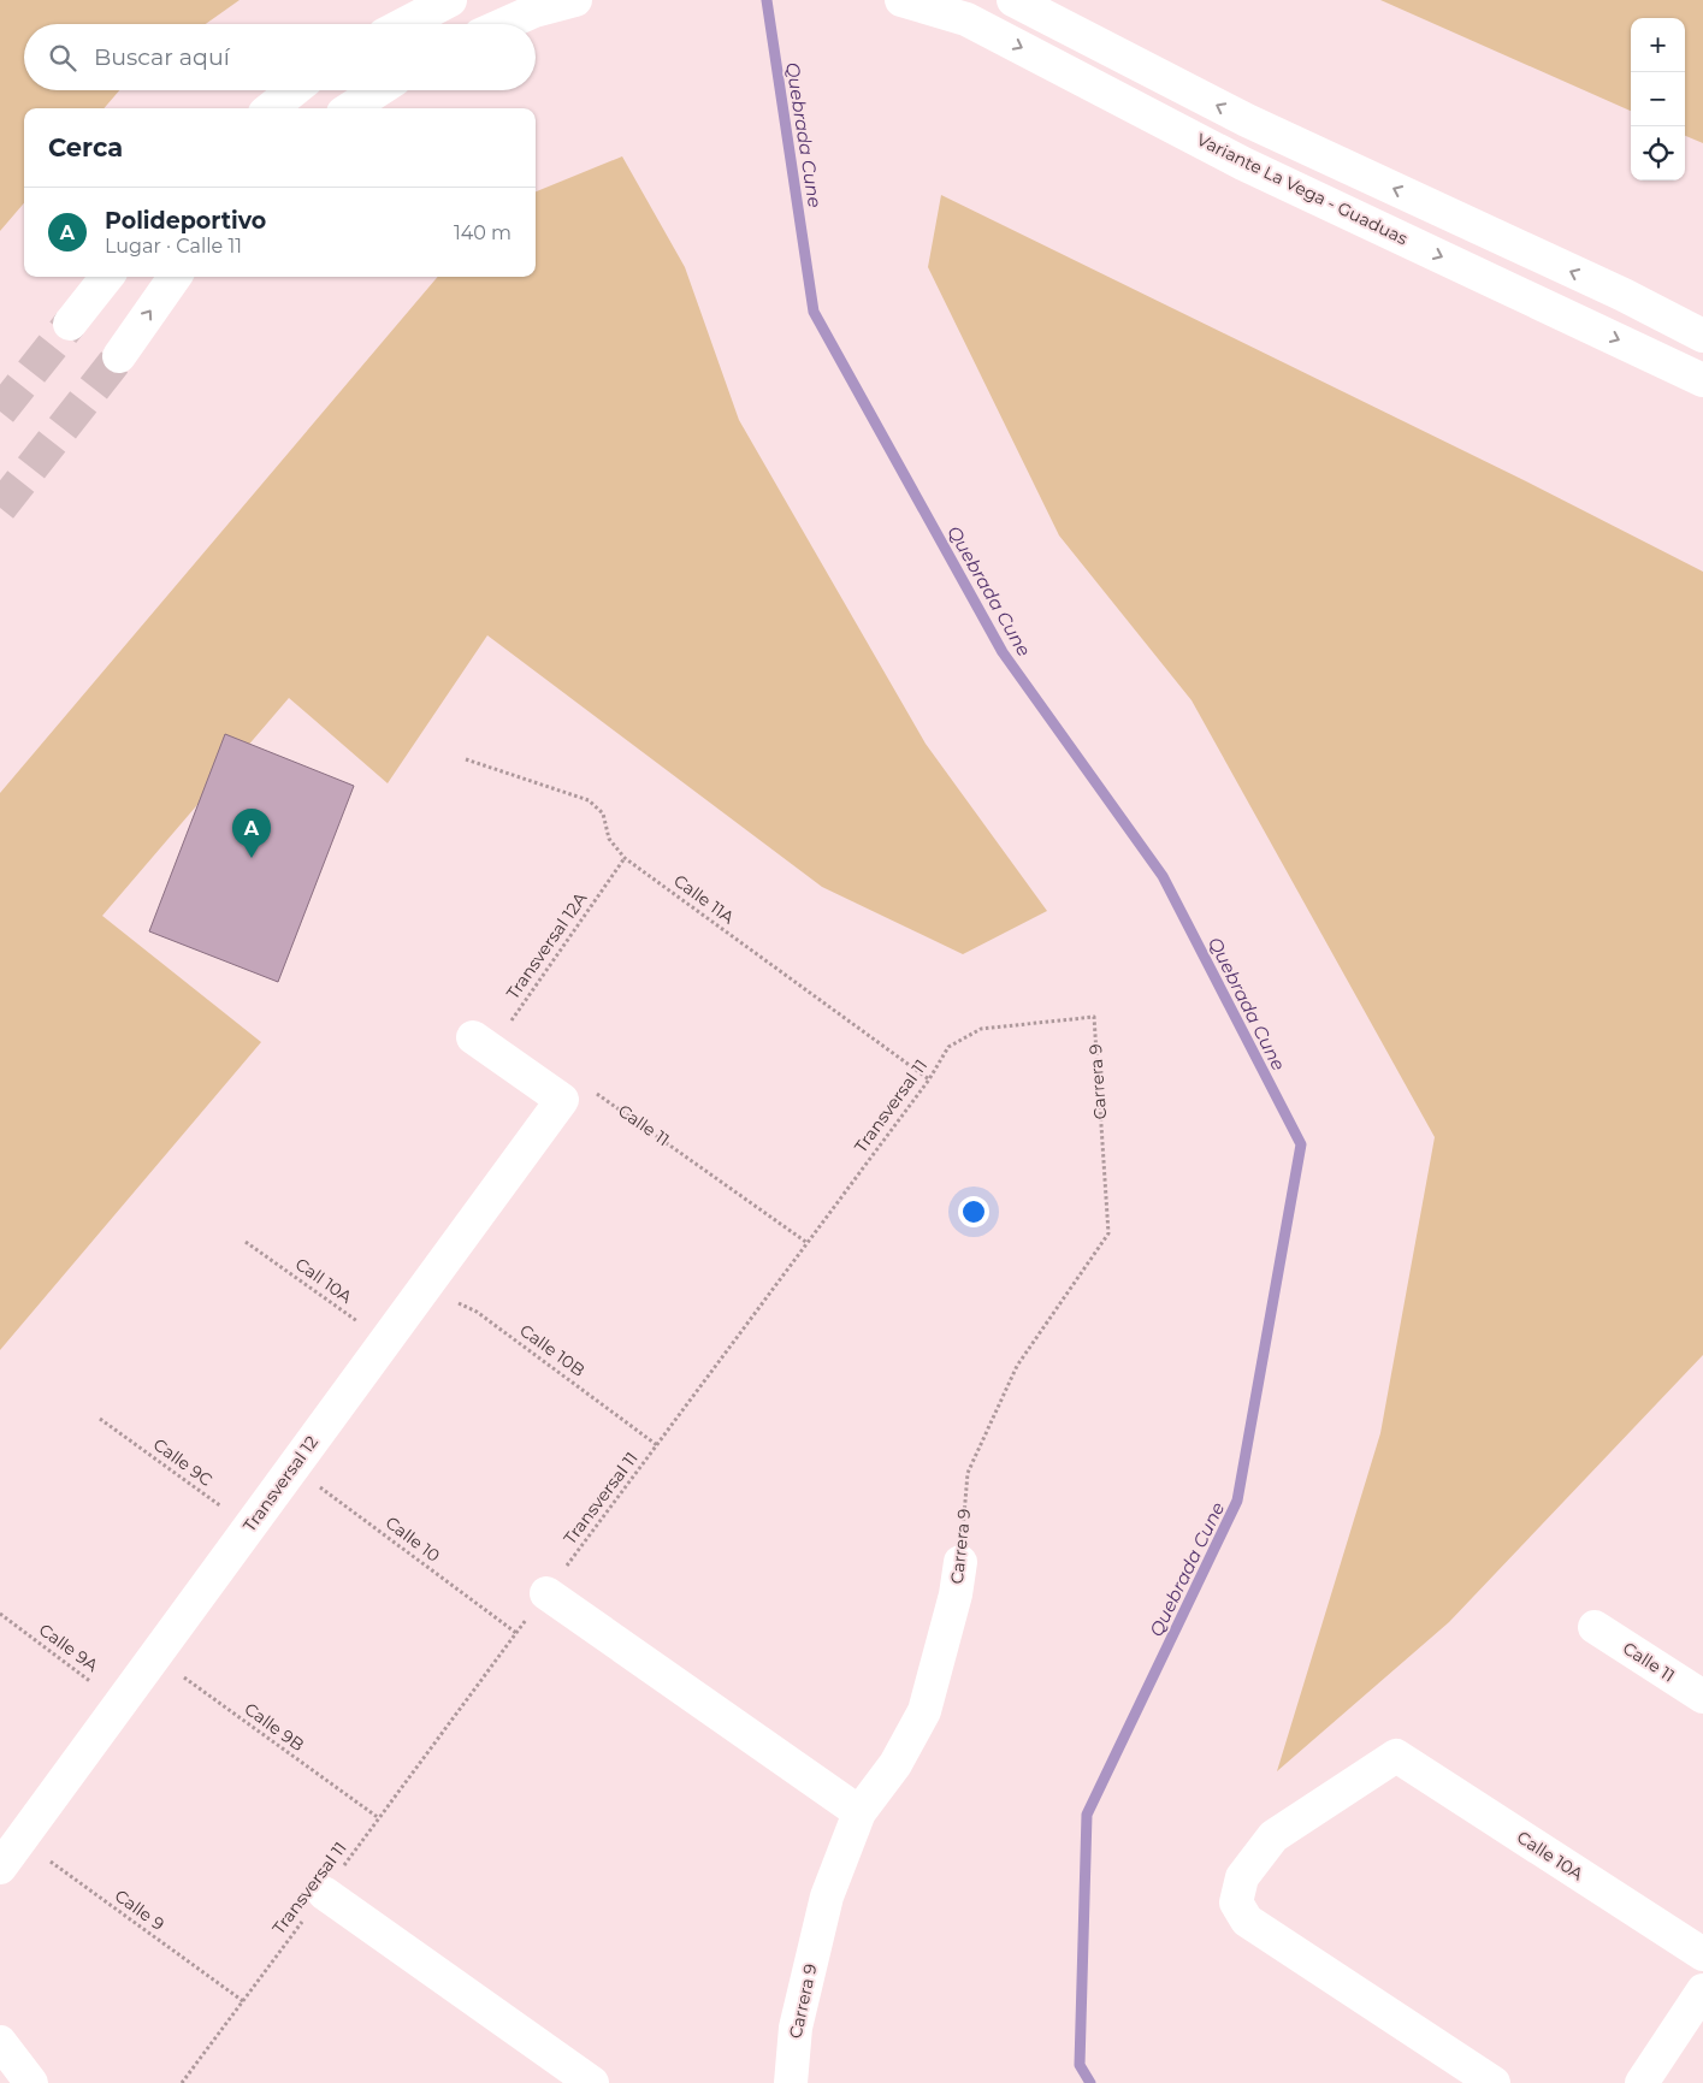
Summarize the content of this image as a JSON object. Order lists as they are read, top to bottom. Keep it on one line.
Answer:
{"streets":{"main road":["Variante La Vega - Guaduas","Carrera 9","Calle 11","Transversal 12","Calle 10A"],"path":["Calle 11A","Transversal 12A","Transversal 11","Call 10A","Calle 10B","Calle 9C","Calle 10","Calle 9A","Calle 9B","Calle 9"]},"crossings":[["Calle 11A","Transversal 12A"],["Calle 11A","Transversal 11"],["Carrera 9","Transversal 11"],["Transversal 11","Calle 11"],["Transversal 11","Calle 10B"],["Transversal 11","Calle 10"],["Transversal 11","Calle 9B"],["Transversal 11","Calle 9"],["Calle 11","Transversal 12"],["Call 10A","Transversal 12"],["Calle 10B","Transversal 12"],["Calle 9C","Transversal 12"],["Transversal 12","Calle 10"],["Transversal 12","Calle 9A"],["Transversal 12","Calle 9B"],["Transversal 12","Calle 9"]],"water":["Quebrada Cune"],"page":{"map_buttons":["+","−"],"search":"Buscar aquí","heading":"Cerca","list":[{"mark":"A","name":"Polideportivo","note":"Lugar · Calle 11","value":"140 m"}],"pins":"A"}}
